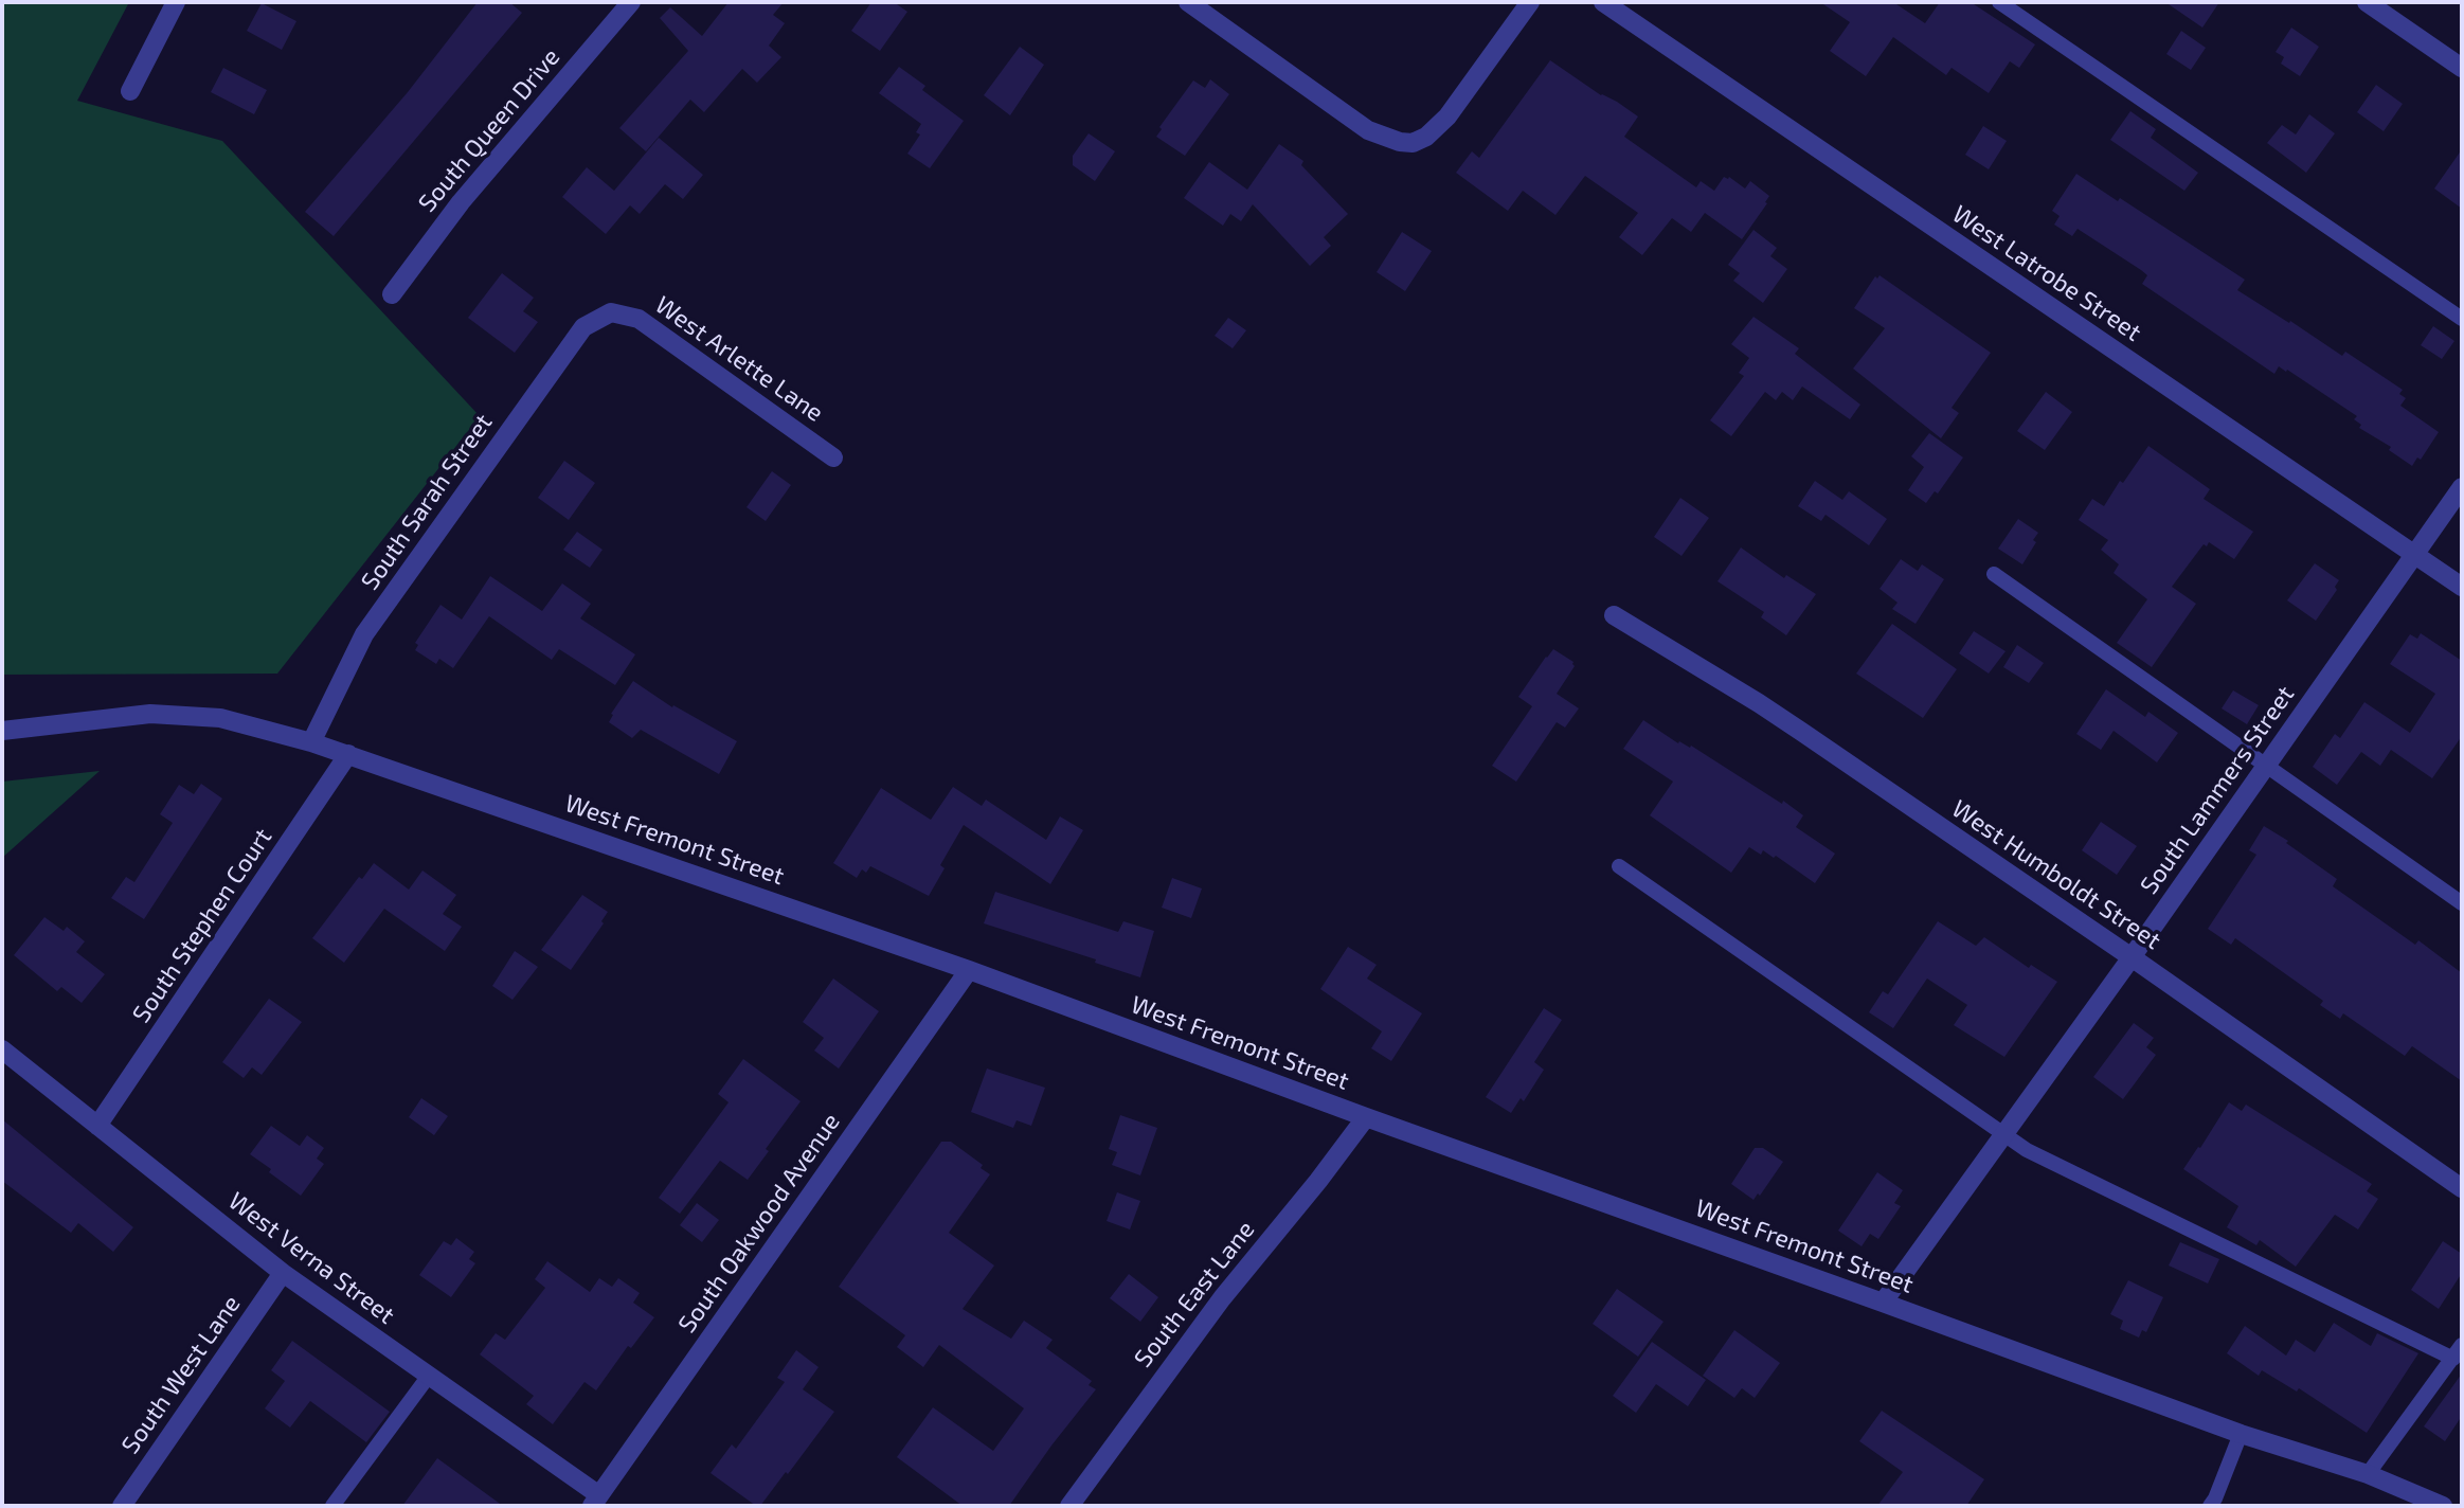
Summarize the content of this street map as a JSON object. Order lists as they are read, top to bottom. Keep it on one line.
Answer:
{"streets":{"street":["South Queen Drive","West Latrobe Street","West Arlette Lane","South Sarah Street","South Lammers Street","West Fremont Street","West Humboldt Street","South Stephen Court","South Oakwood Avenue","West Verna Street","South East Lane","South West Lane"]},"crossings":[["West Latrobe Street","South Lammers Street"],["West Arlette Lane","South Sarah Street"],["South Sarah Street","West Fremont Street"],["South Lammers Street","West Fremont Street"],["South Lammers Street","West Humboldt Street"],["West Fremont Street","South Stephen Court"],["West Fremont Street","South Oakwood Avenue"],["West Fremont Street","South East Lane"],["South Stephen Court","West Verna Street"],["South Oakwood Avenue","West Verna Street"],["West Verna Street","South West Lane"]]}
